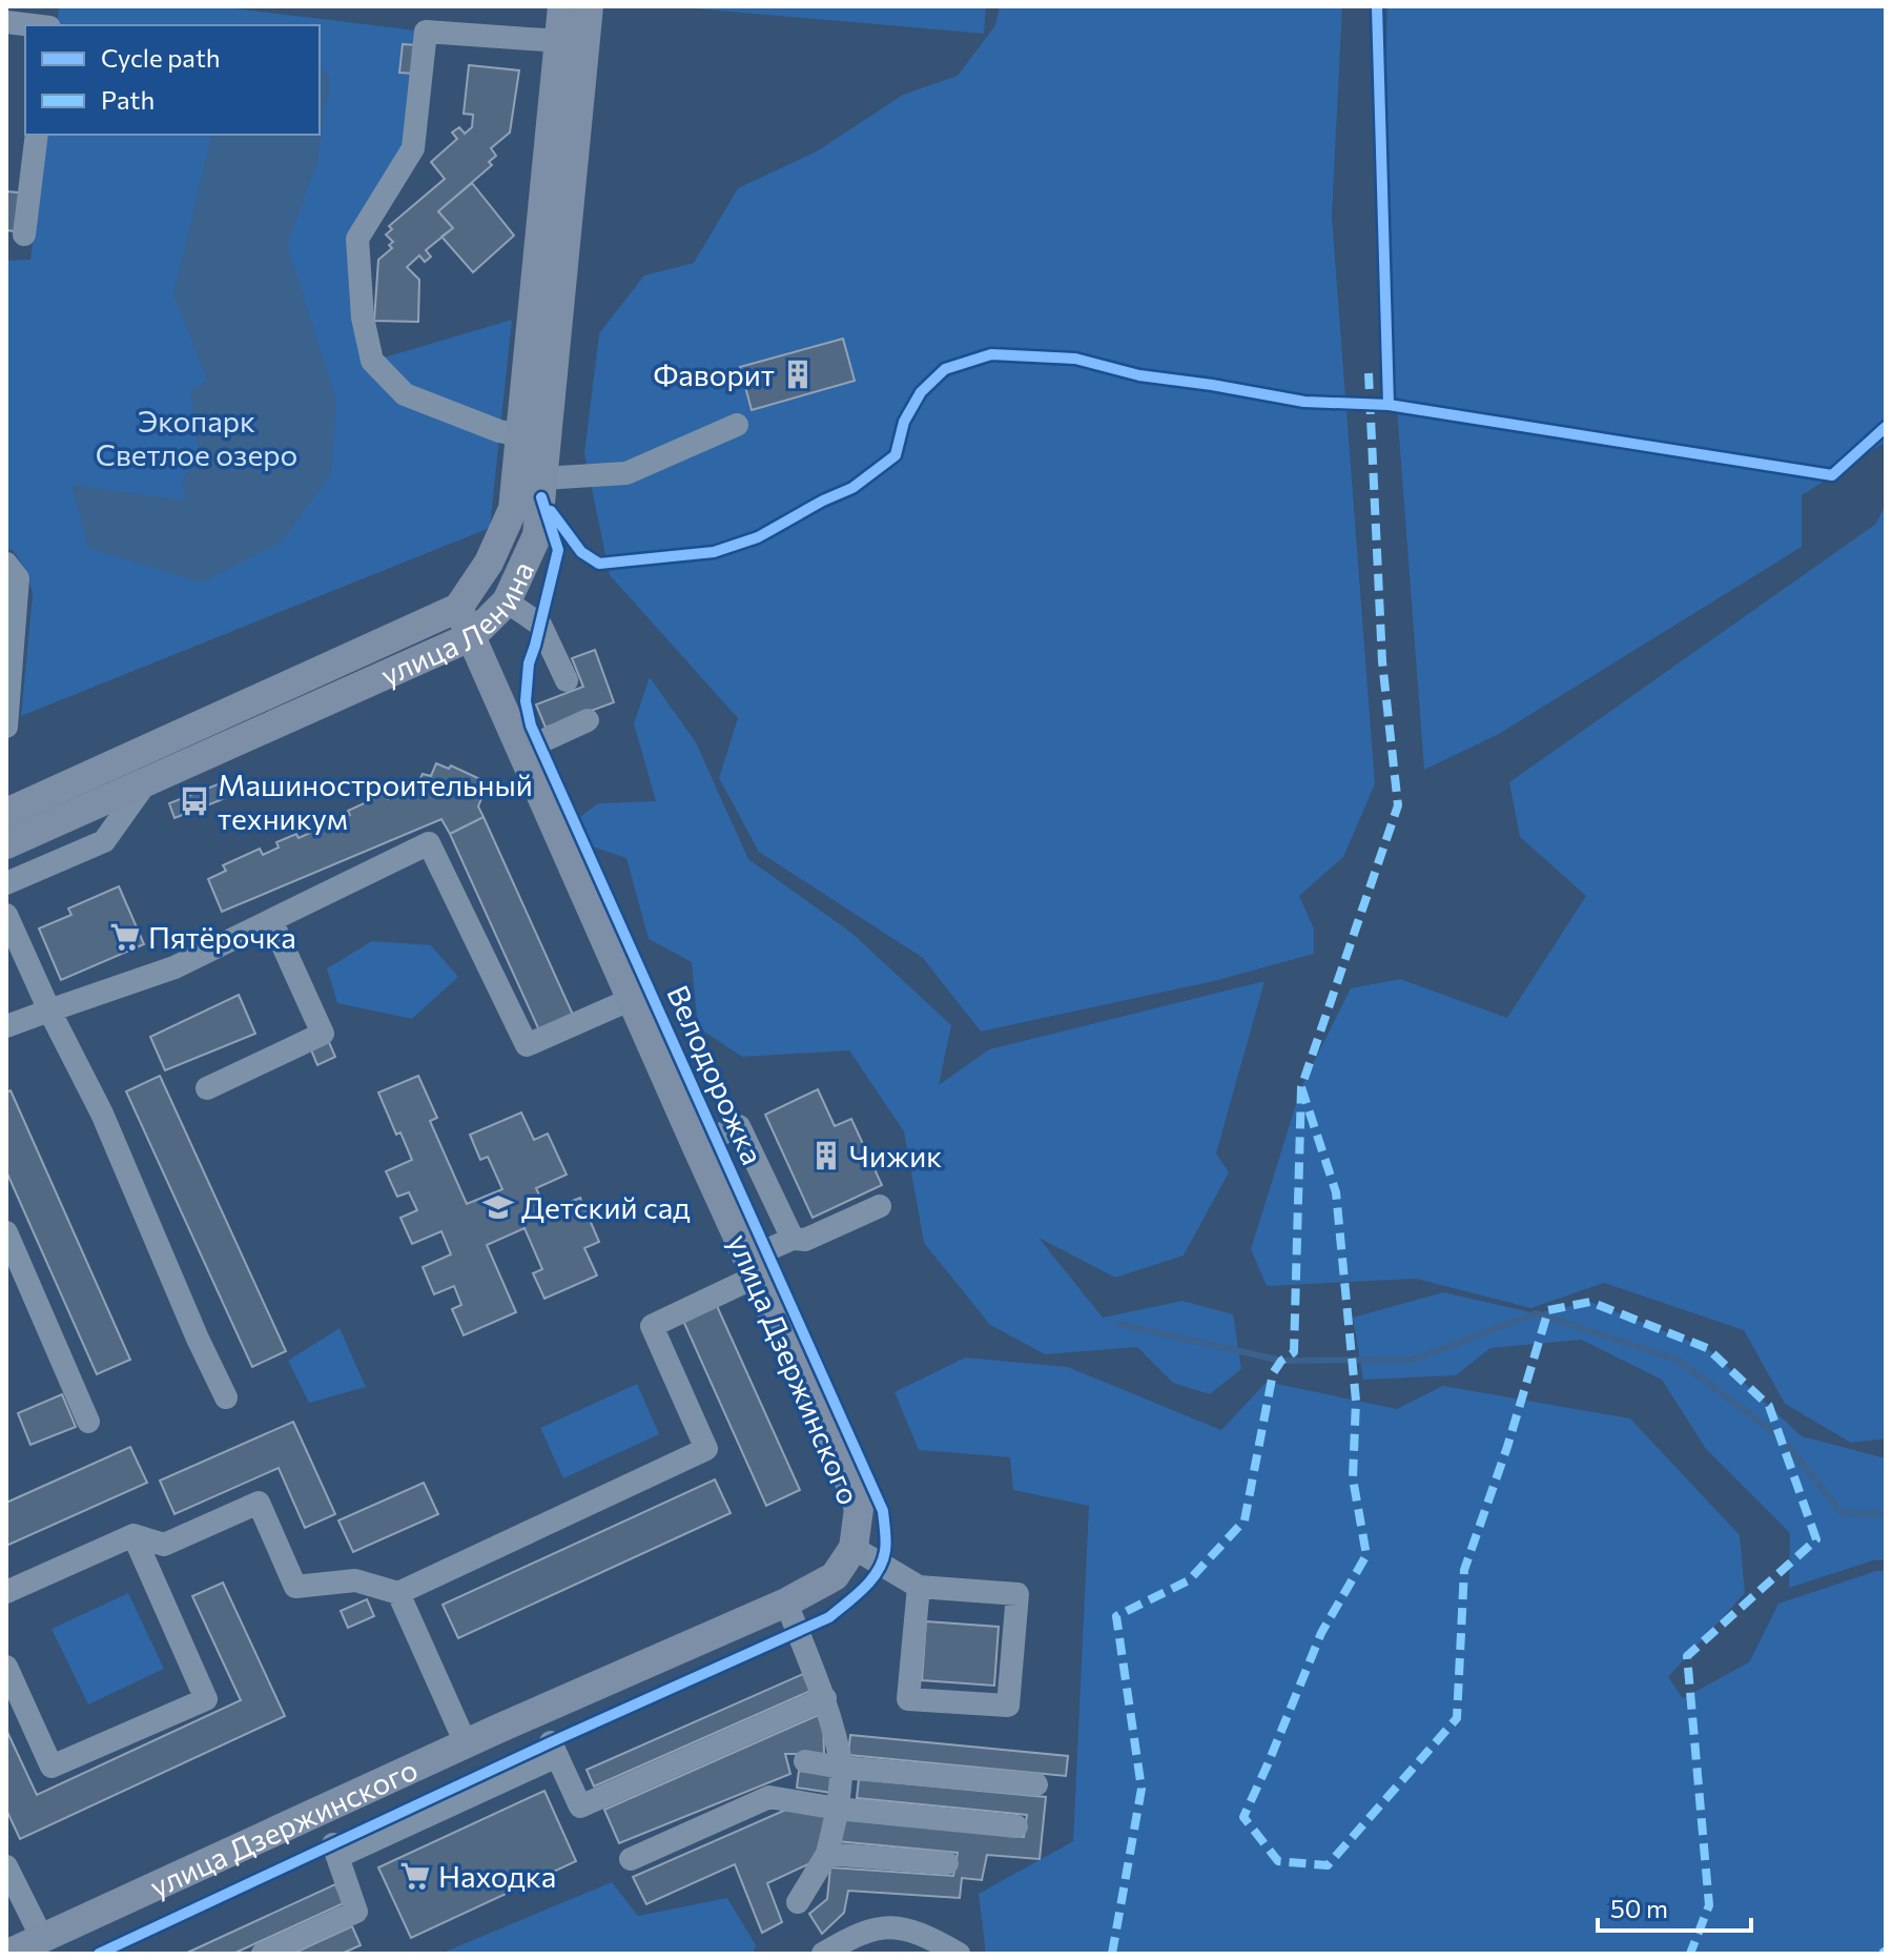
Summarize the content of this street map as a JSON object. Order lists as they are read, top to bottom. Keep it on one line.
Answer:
{"streets":{"main road":["улица Ленина","улица Дзержинского"],"cycle path":["Велодорожка"]},"crossings":[["улица Ленина","улица Дзержинского"]],"parks":["Экопарк Светлое озеро"],"places":{"building":["Фаворит","Чижик"],"bus stop":["Машиностроительный техникум"],"supermarket":["Пятёрочка","Находка"],"school or university":["Детский сад"]},"legend":["Cycle path","Path"],"scale_bar":"50 m"}
